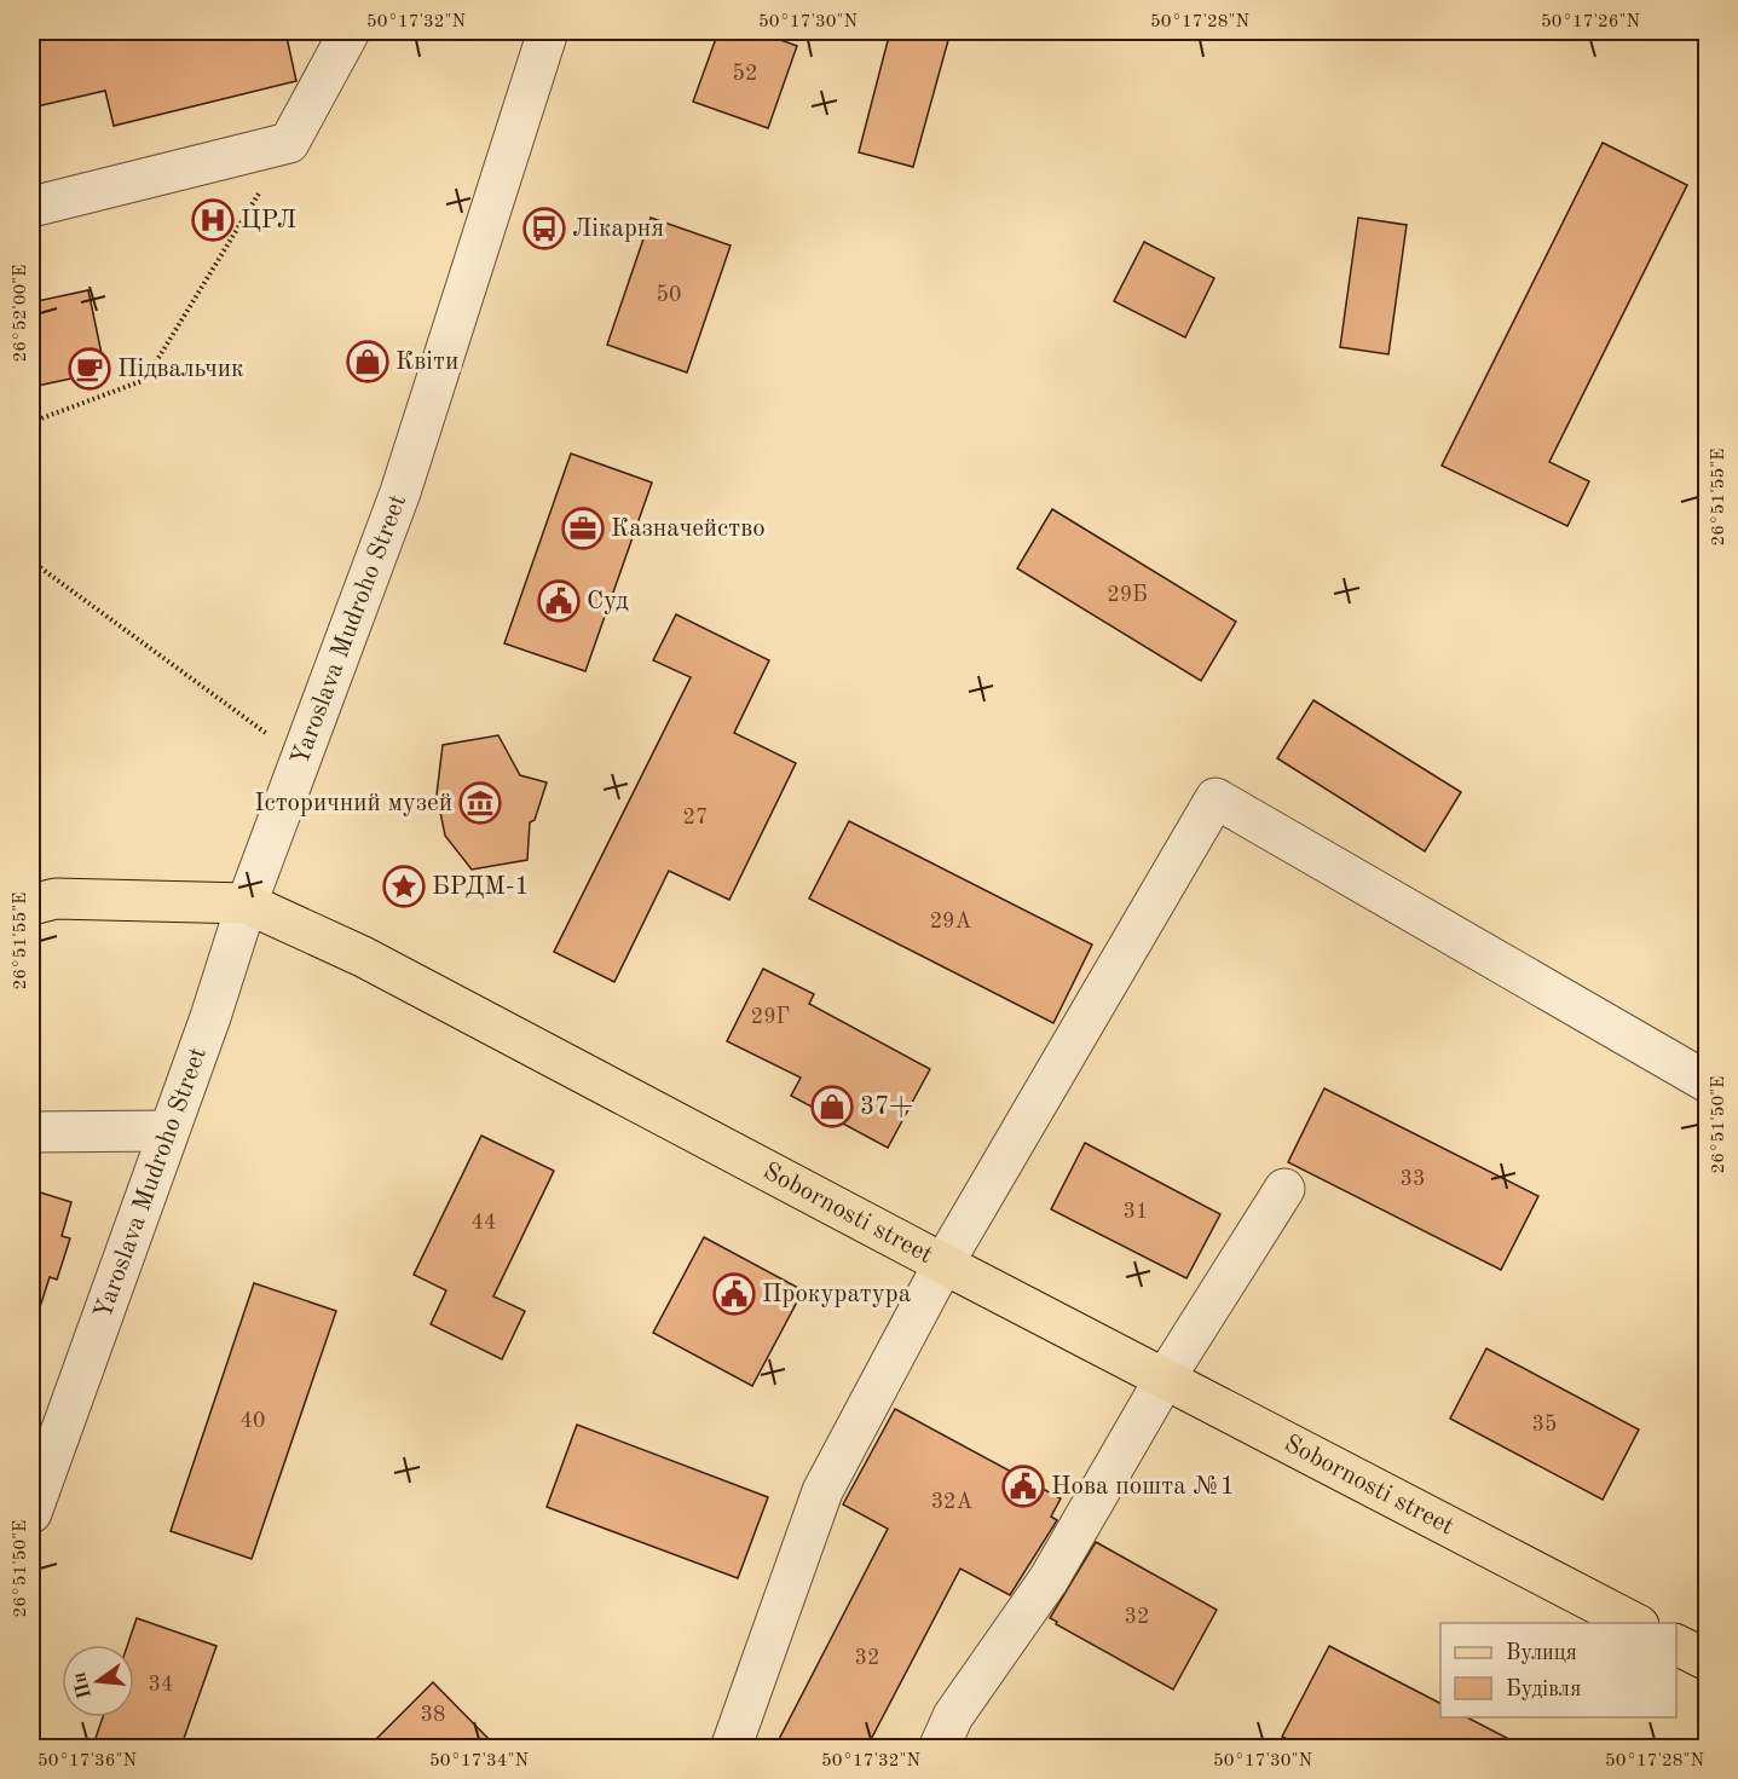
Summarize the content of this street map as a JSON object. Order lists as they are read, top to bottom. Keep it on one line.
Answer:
{"streets":{"main road":["Sobornosti street"],"street":["Yaroslava Mudroho Street"]},"crossings":[["Yaroslava Mudroho Street","Sobornosti street"]],"places":{"hospital":["ЦРЛ"],"bus stop":["Лікарня"],"shop":["Квіти","37+"],"cafe":["Підвальчик"],"office":["Казначейство"],"public building":["Суд","Прокуратура","Нова пошта №1"],"museum":["Історичний музей"],"place":["БРДМ-1"]},"house_numbers":["52","50","29Б","27","29А","29Г","33","31","44","40","35","32А","32","32","34","38"],"legend":["Вулиця","Будівля"],"north":"left","coordinates":["50°17'32\"N","50°17'30\"N","50°17'28\"N","50°17'26\"N","26°52'00\"E","26°51'55\"E","26°51'50\"E","50°17'36\"N","50°17'34\"N"]}
